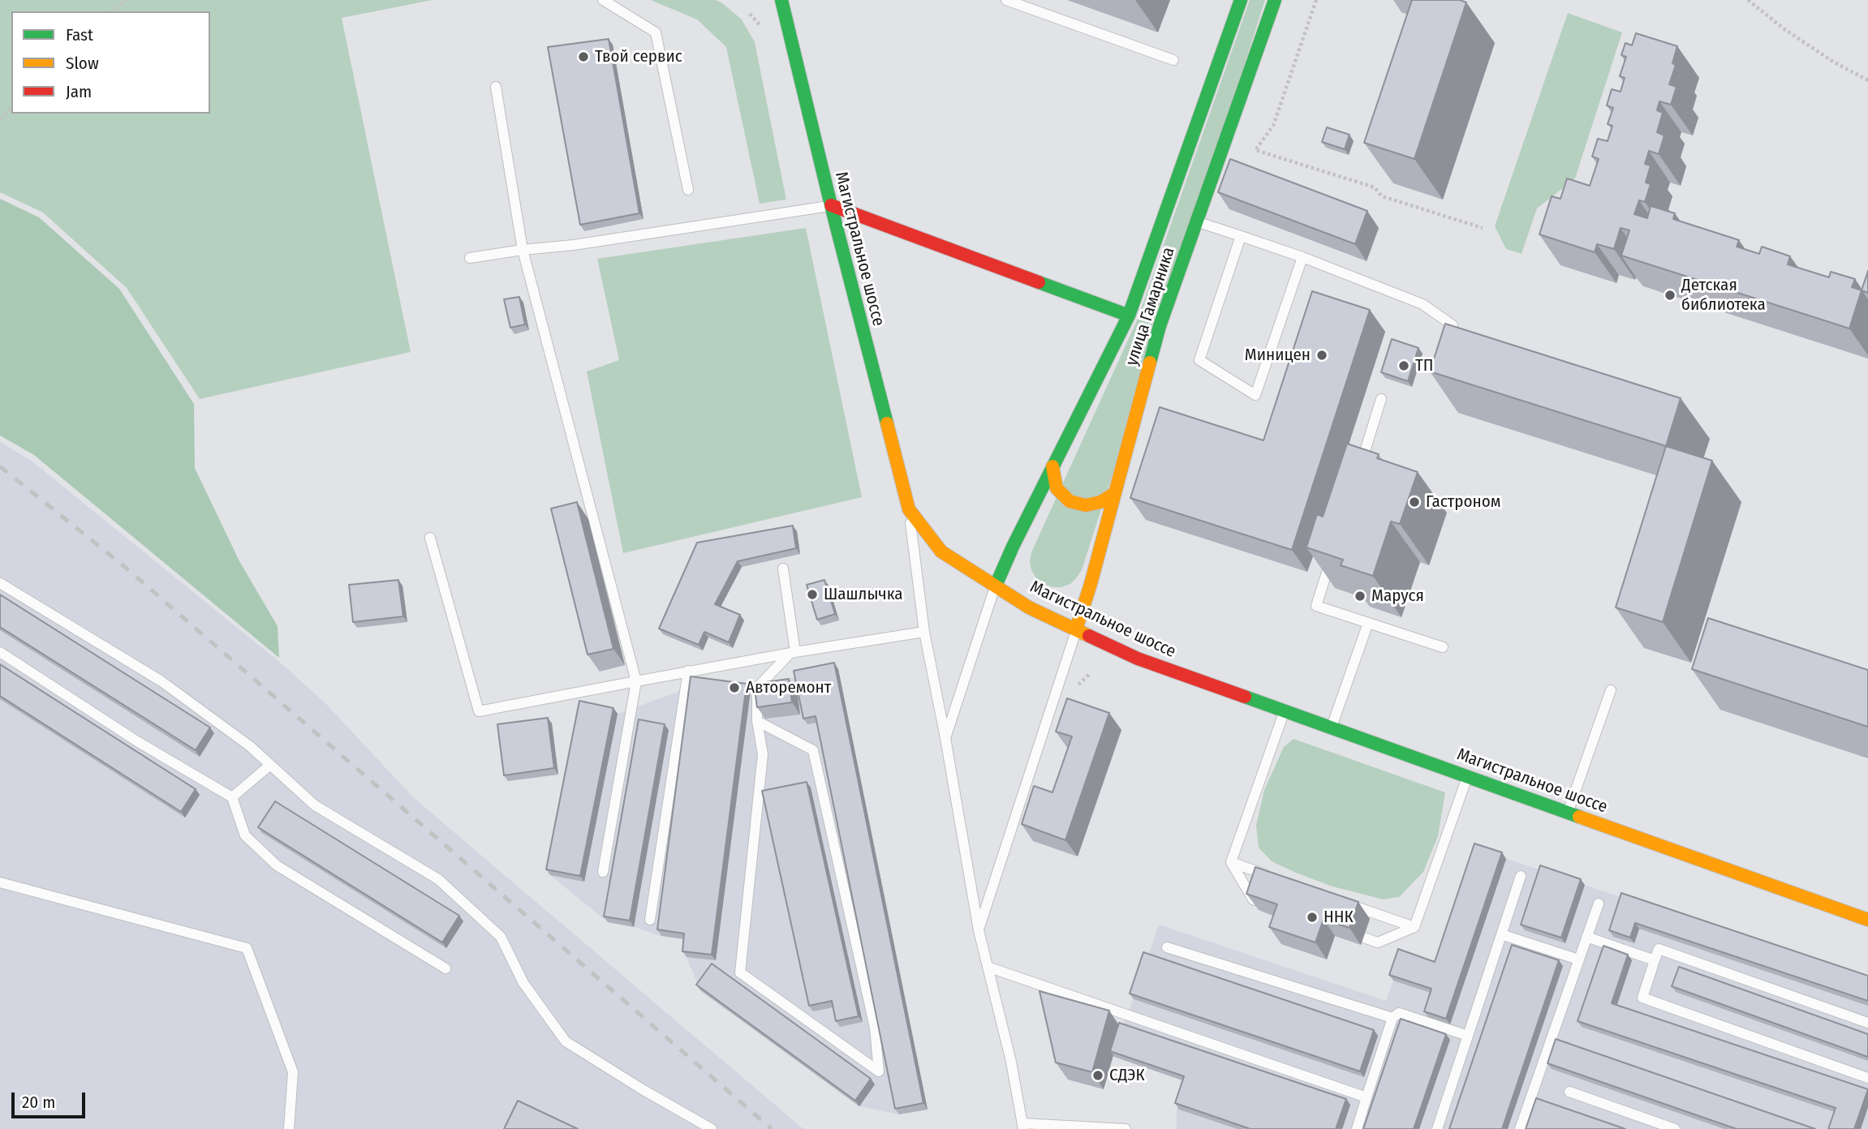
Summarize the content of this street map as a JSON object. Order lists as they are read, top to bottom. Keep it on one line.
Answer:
{"streets":{"street":["Магистральное шоссе","улица Гамарника"]},"crossings":[["Магистральное шоссе","улица Гамарника"]],"places":["Твой сервис","Детская библиотека","Миницен","ТП","Гастроном","Шашлычка","Маруся","Авторемонт","ННК","СДЭК"],"legend":["Fast","Slow","Jam"],"scale_bar":"20 m"}
